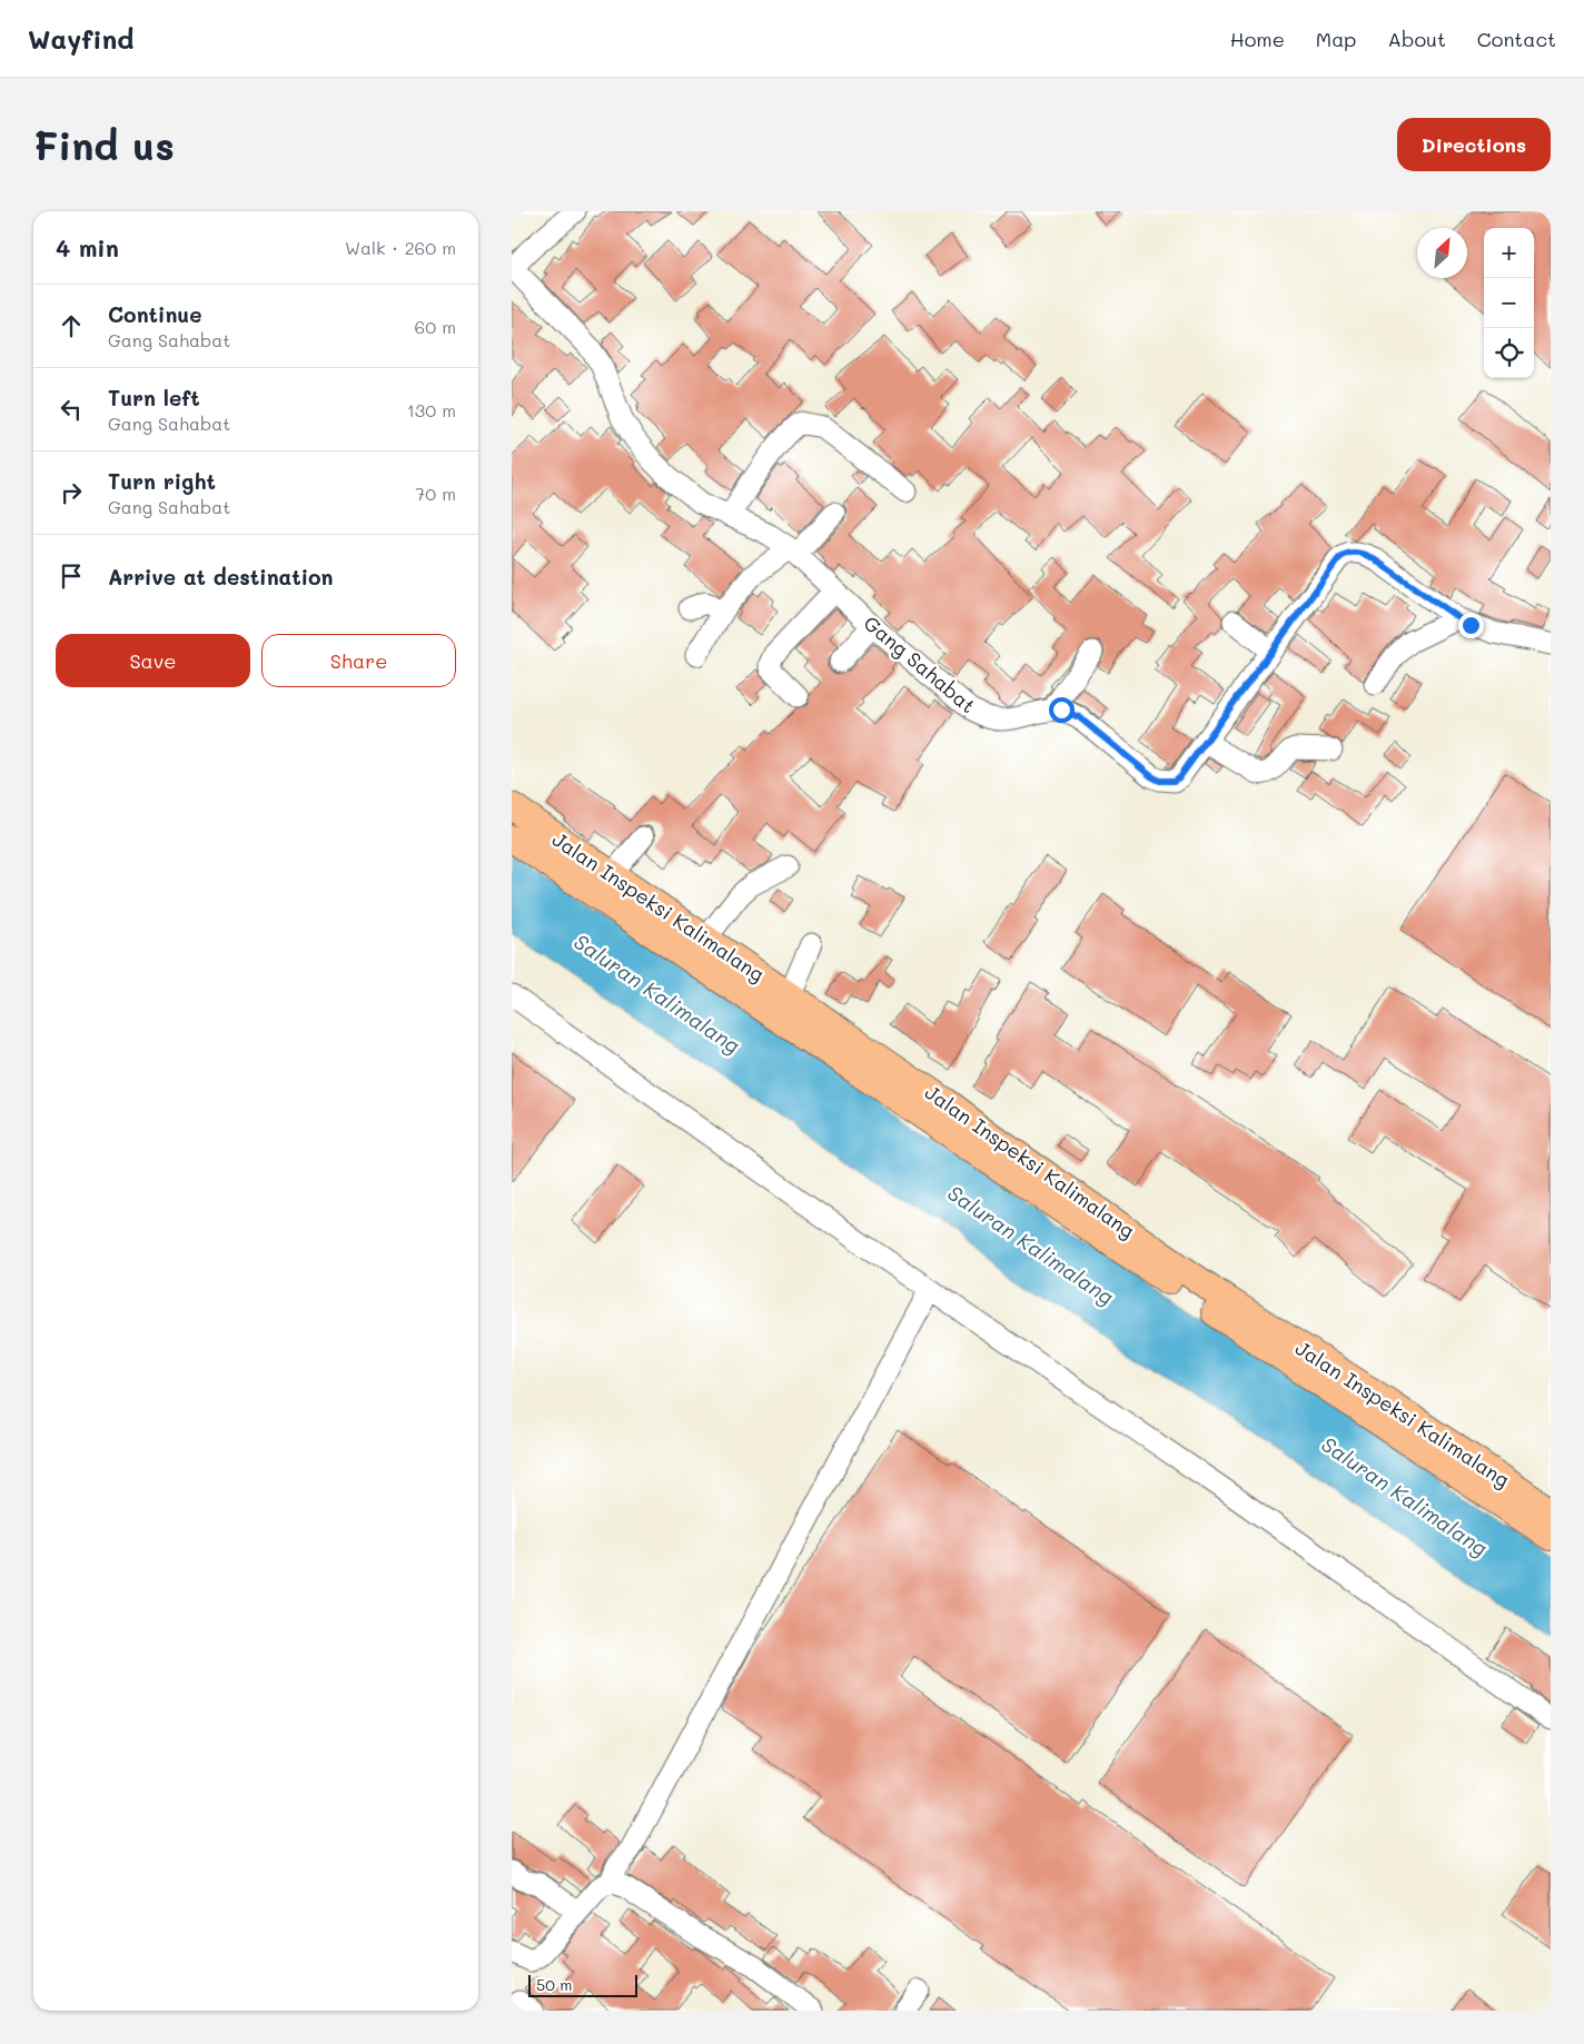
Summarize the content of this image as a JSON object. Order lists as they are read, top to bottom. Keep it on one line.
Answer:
{"streets":{"main road":["Jalan Inspeksi Kalimalang"],"street":["Gang Sahabat"]},"water":["Saluran Kalimalang"],"scale_bar":"50 m","north":"top right","page":{"header":"Wayfind","nav":["Home","Map","About","Contact"],"buttons":["Directions",["Save","Share"]],"title":"Find us","heading":["4 min","Walk · 260 m"],"map_buttons":["+","−"],"list":[["Continue","Gang Sahabat","60 m"],["Turn left","Gang Sahabat","130 m"],["Turn right","Gang Sahabat","70 m"],"Arrive at destination"],"scale":"50 m"}}
